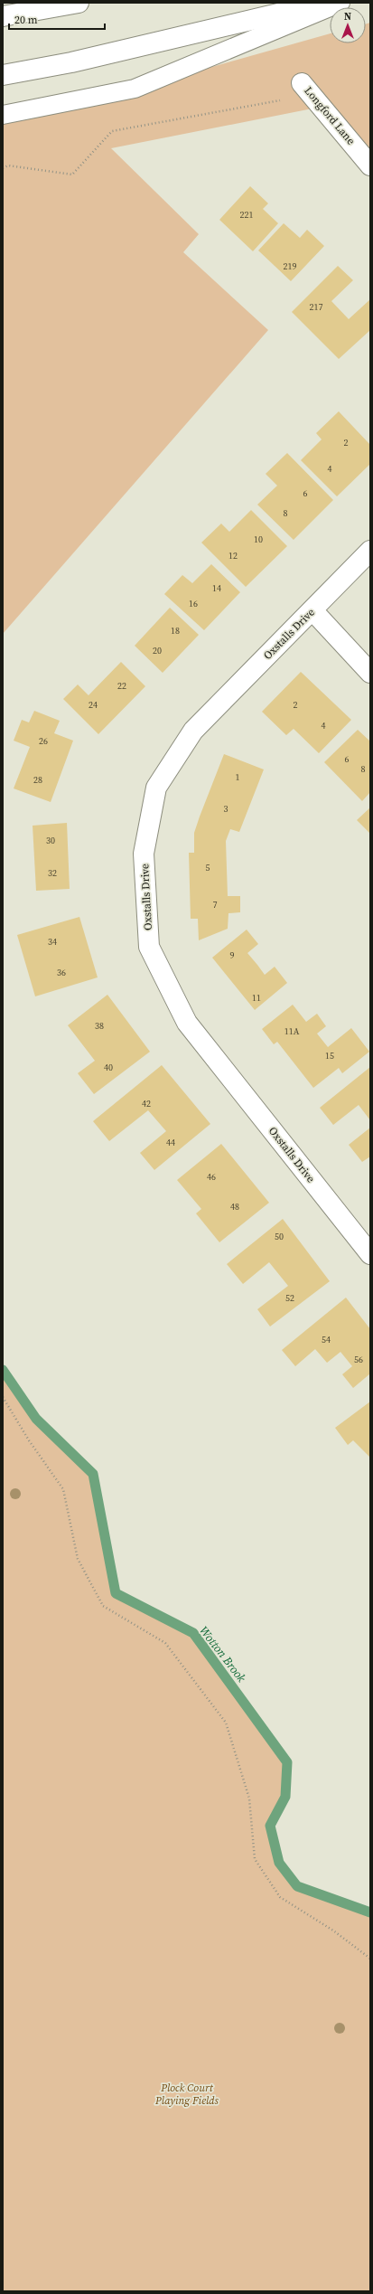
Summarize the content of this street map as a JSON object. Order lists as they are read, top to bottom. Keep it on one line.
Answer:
{"streets":{"main road":["Longford Lane","Oxstalls Drive"]},"water":["Wotton Brook"],"parks":["Plock Court Playing Fields"],"house_numbers":["221","219","217","2","4","6","8","10","12","14","16","18","20","22","24","2","4","26","6","8","1","28","3","30","5","32","7","34","9","36","11","38","11A","15","40","42","44","46","48","50","52","54","56"],"scale_bar":"20 m","north":"top"}
